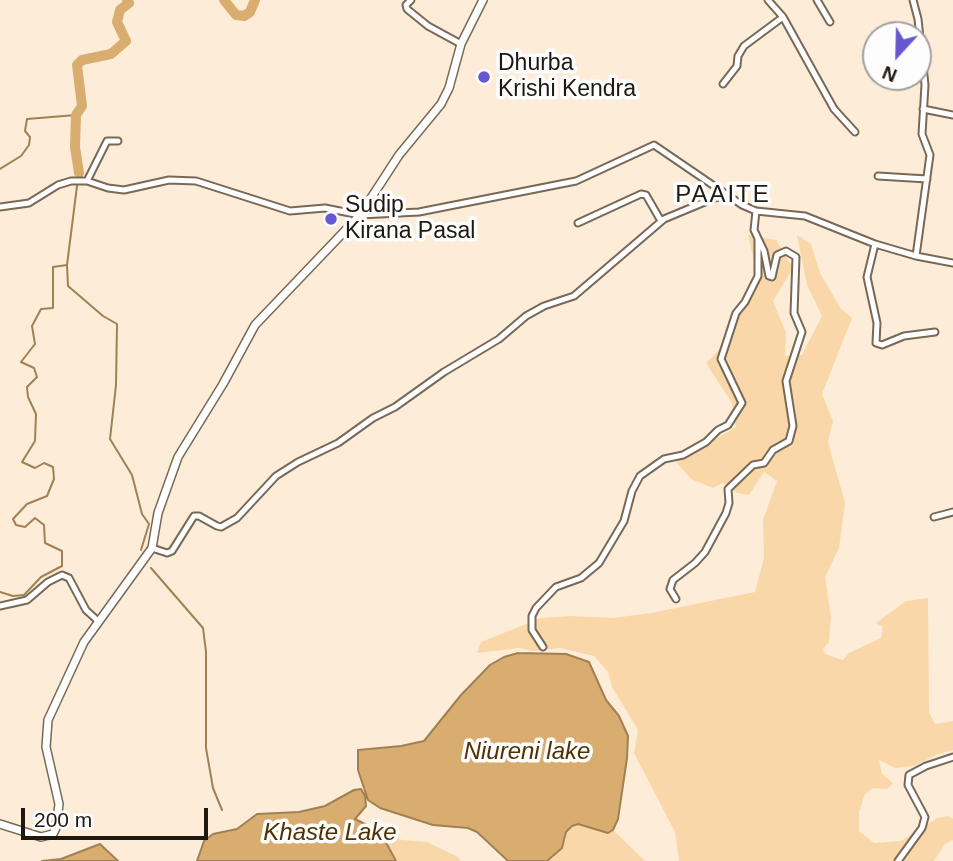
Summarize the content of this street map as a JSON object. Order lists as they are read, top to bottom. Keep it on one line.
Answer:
{"districts":["PAAITE"],"water":["Niureni lake","Khaste Lake"],"places":["Dhurba Krishi Kendra","Sudip Kirana Pasal"],"scale_bar":"200 m","north":"bottom"}
